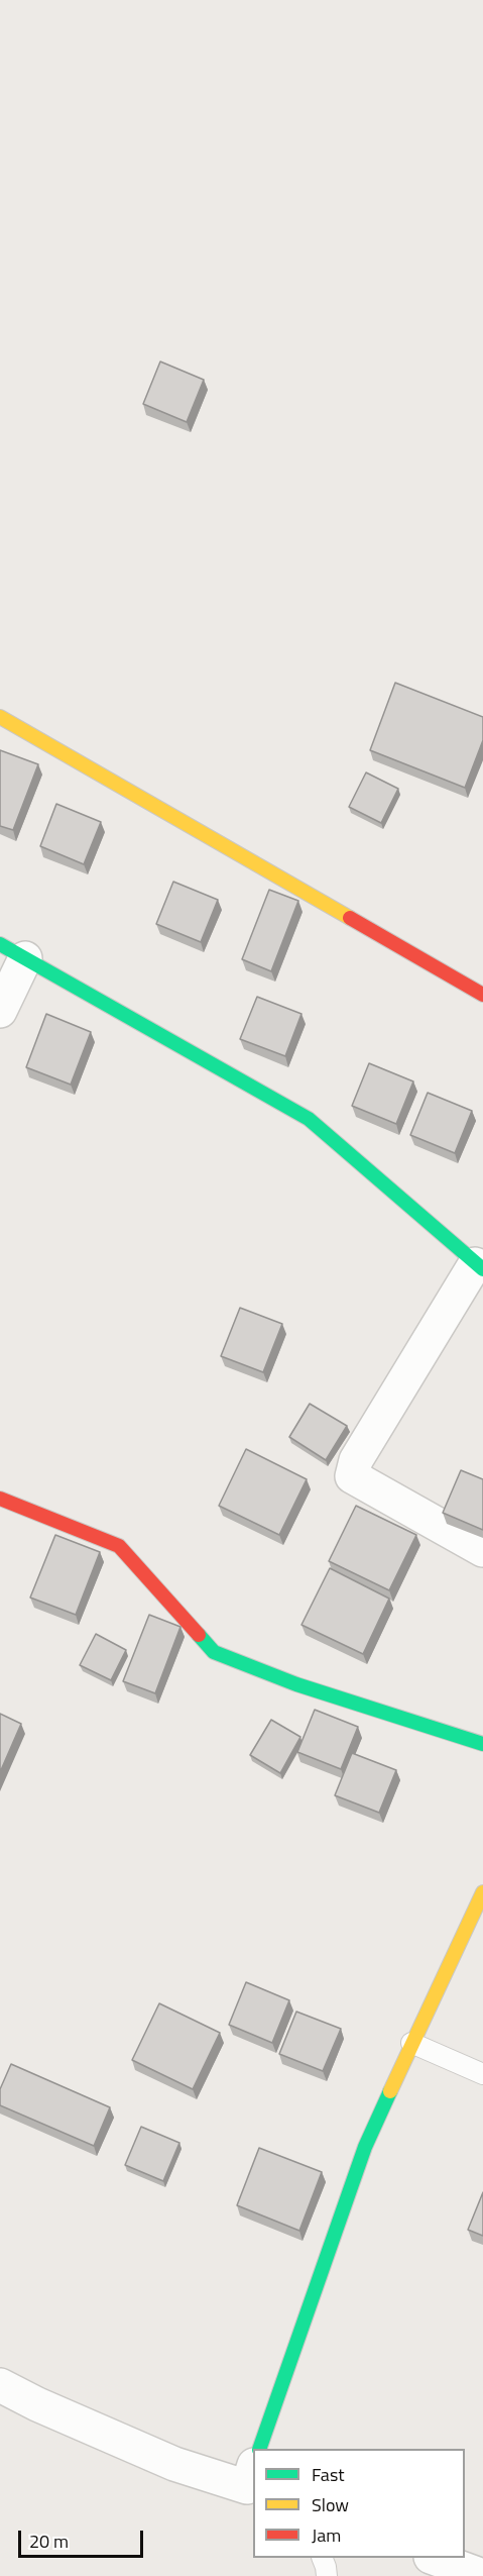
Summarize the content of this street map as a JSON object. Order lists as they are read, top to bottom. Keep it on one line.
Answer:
{"legend":["Fast","Slow","Jam"],"scale_bar":"20 m"}
